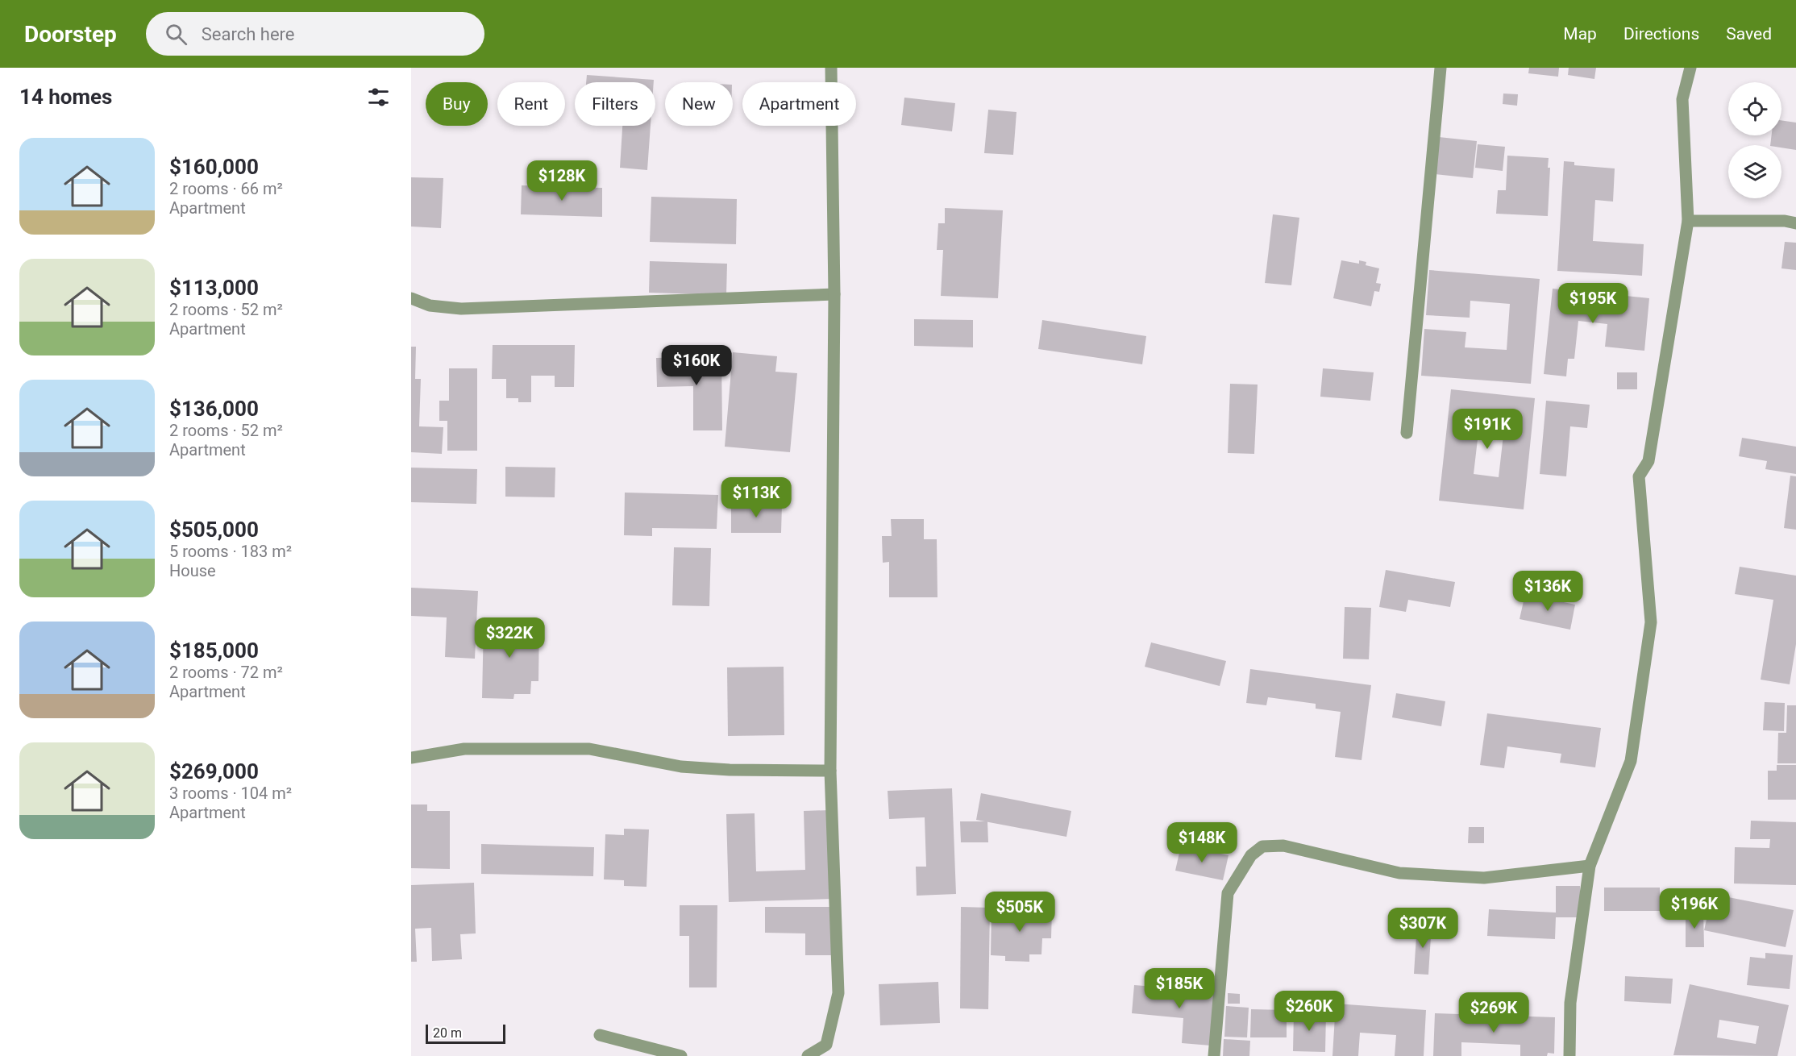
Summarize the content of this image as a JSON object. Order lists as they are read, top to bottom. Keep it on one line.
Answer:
{"scale_bar":"20 m","page":{"header":"Doorstep","search":"Search here","nav":["Map","Directions","Saved"],"heading":"14 homes","chip":["Buy","Rent","Filters","New","Apartment"],"list":[{"name":"$160,000","note":"2 rooms · 66 m² · Apartment"},{"name":"$113,000","note":"2 rooms · 52 m² · Apartment"},{"name":"$136,000","note":"2 rooms · 52 m² · Apartment"},{"name":"$505,000","note":"5 rooms · 183 m² · House"},{"name":"$185,000","note":"2 rooms · 72 m² · Apartment"},{"name":"$269,000","note":"3 rooms · 104 m² · Apartment"}],"price":["$128K","$195K","$160K","$191K","$113K","$136K","$322K","$148K","$196K","$505K","$307K","$185K","$260K","$269K"],"scale":"20 m"}}
